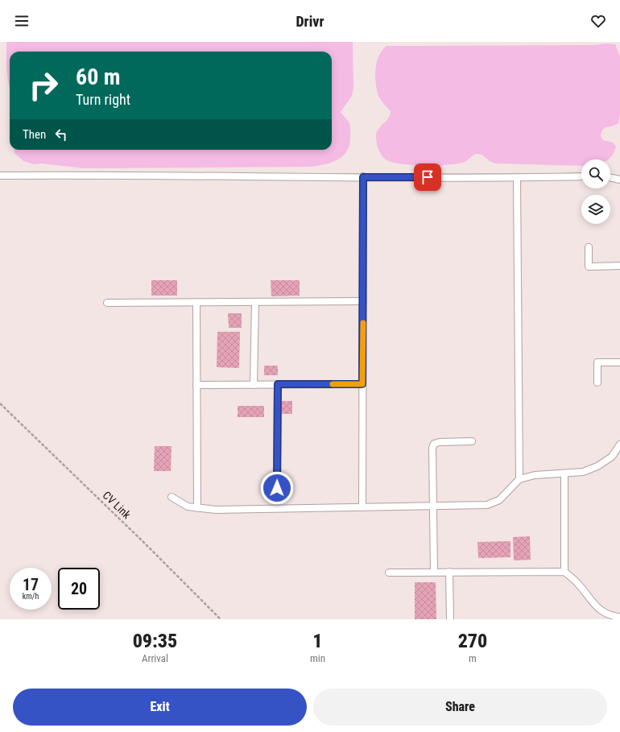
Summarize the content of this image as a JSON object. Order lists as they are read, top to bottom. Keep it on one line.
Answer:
{"streets":{"path":["CV Link"]},"page":{"header":"Drivr","turn":["60 m","Turn right"],"then":"Then","speed":"17 km/h","limit":"20","eta":["09:35","Arrival","1","min","270","m"],"buttons":["Exit","Share"]}}
